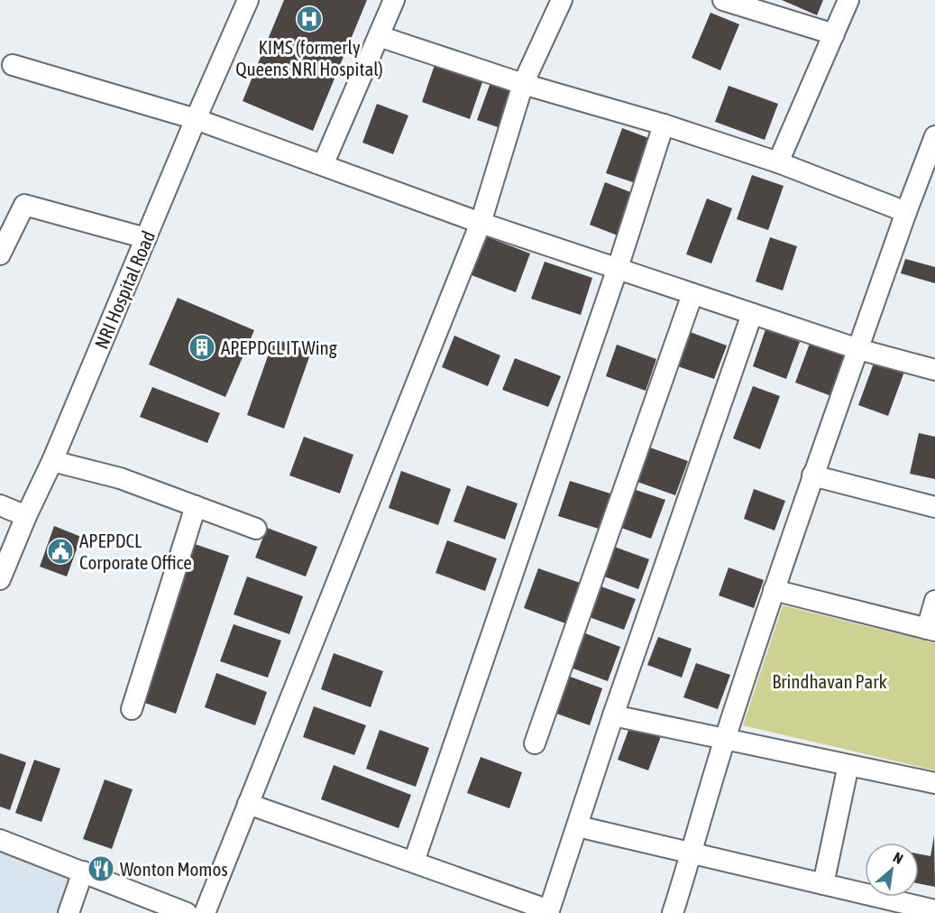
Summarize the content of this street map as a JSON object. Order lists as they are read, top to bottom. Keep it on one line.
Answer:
{"streets":{"street":["NRI Hospital Road"]},"parks":["Brindhavan Park"],"places":{"hospital":["KIMS (formerly Queens NRI Hospital)"],"building":["APEPDCL IT Wing"],"public building":["APEPDCL Corporate Office"],"restaurant":["Wonton Momos"]},"north":"top right"}
